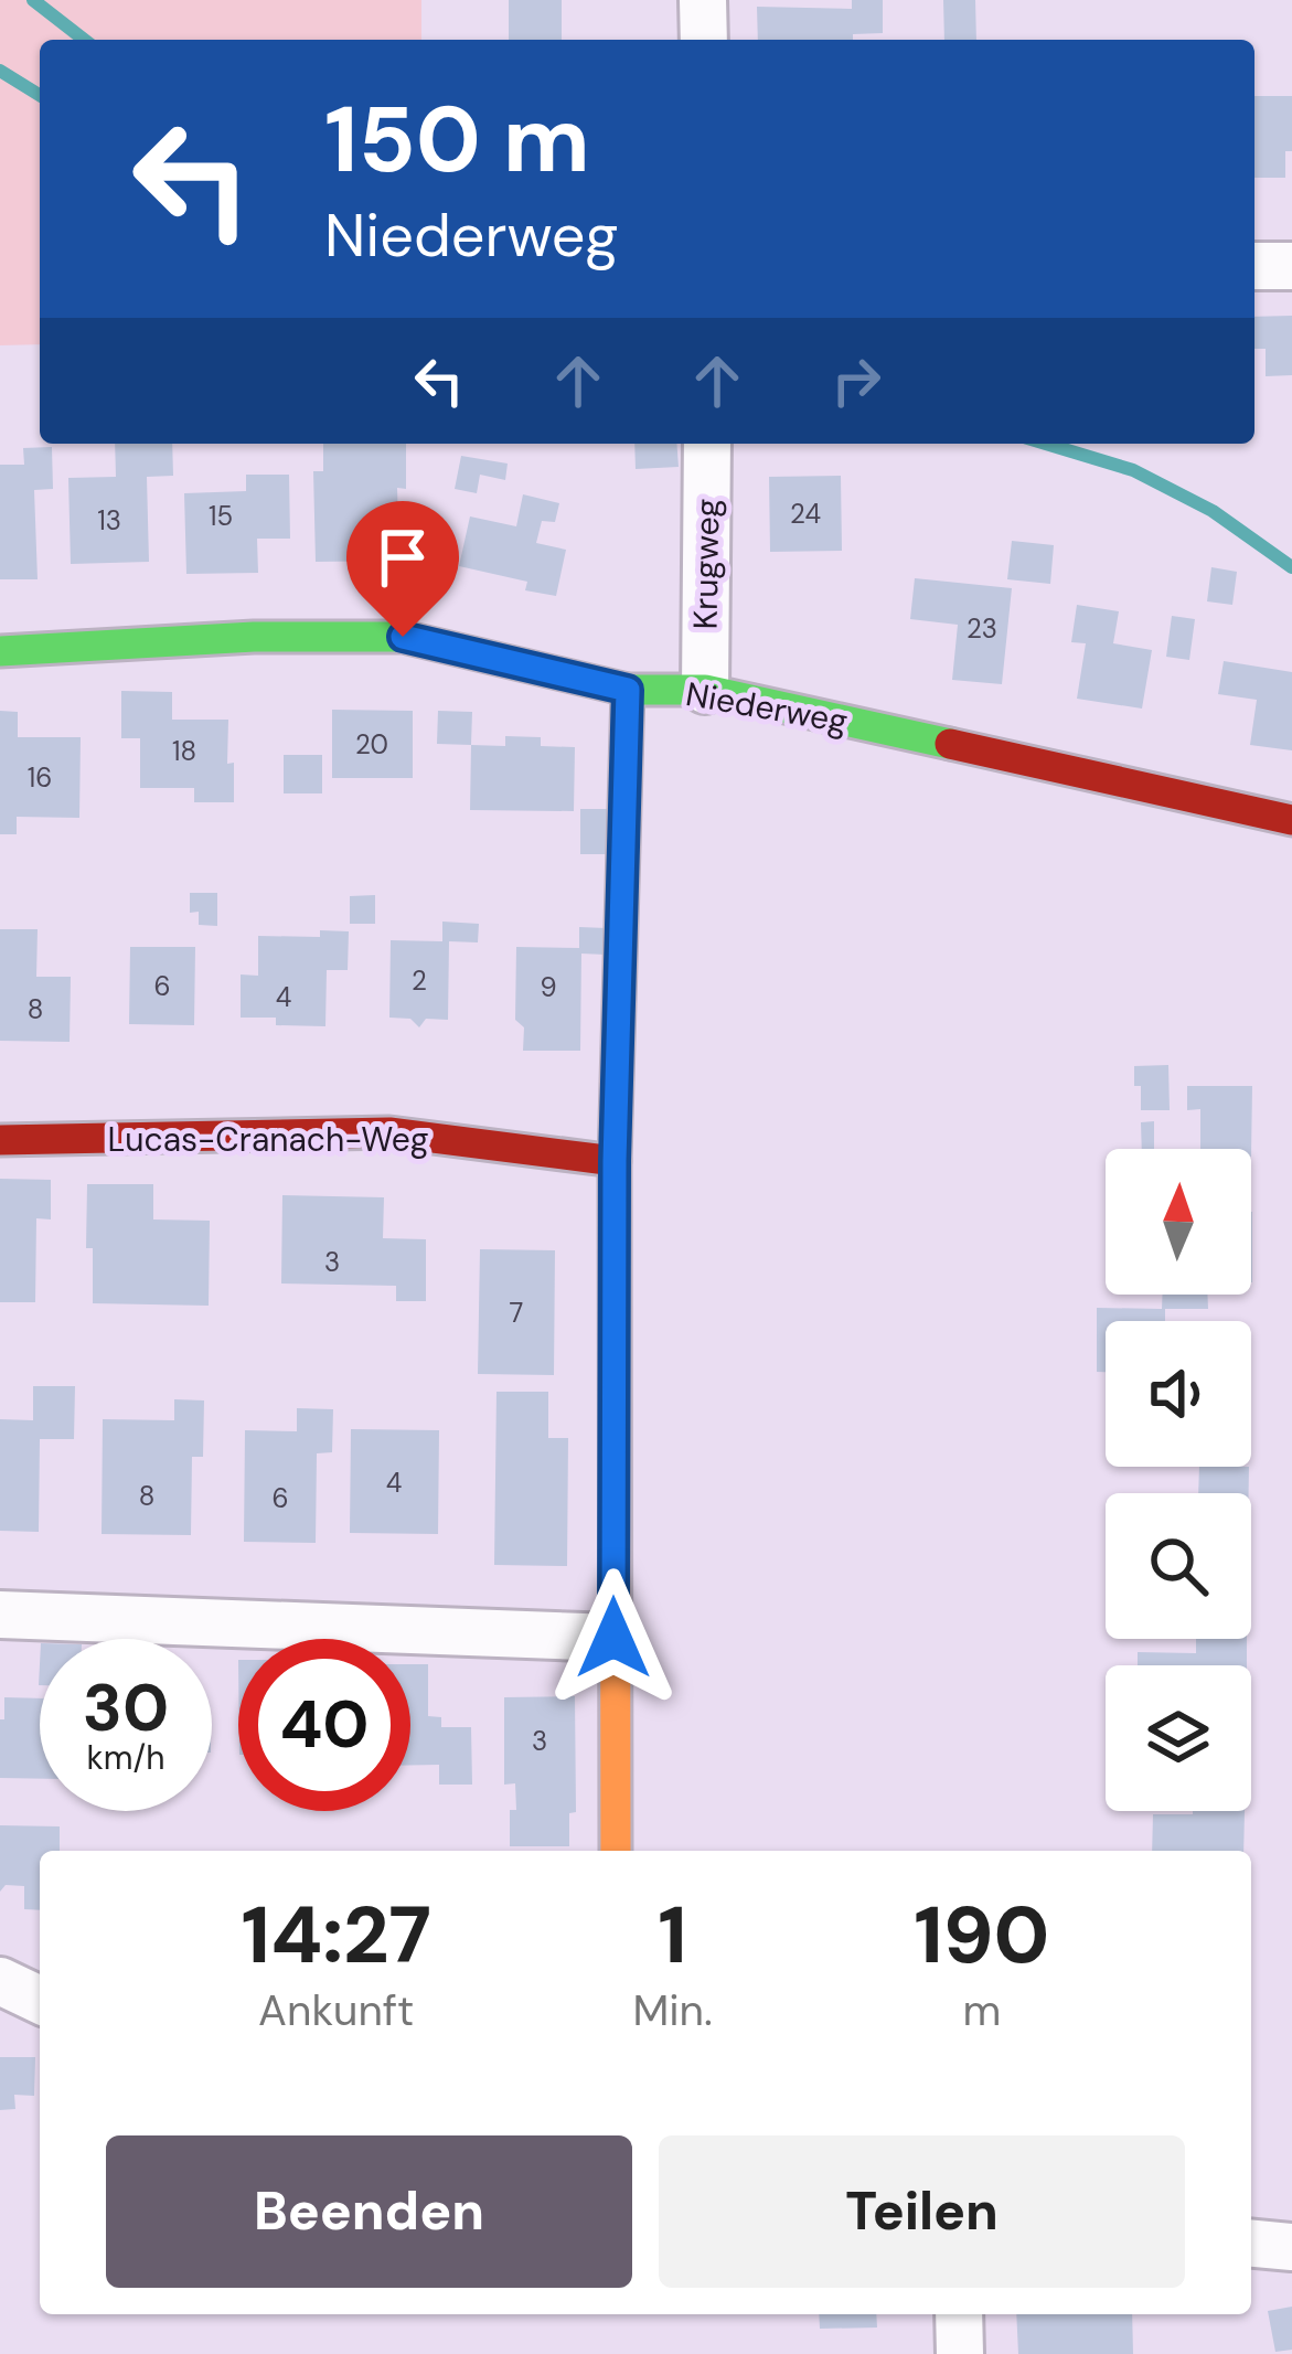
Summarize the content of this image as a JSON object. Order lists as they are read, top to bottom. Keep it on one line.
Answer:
{"streets":{"street":["Krugweg","Niederweg","Lucas-Cranach-Weg"]},"crossings":[["Krugweg","Niederweg"]],"house_numbers":["24","15","13","23","20","18","16","2","6","9","4","8","3","7","4","8","6","3"],"north":"top","page":{"turn":["150 m","Niederweg"],"speed":"30 km/h","limit":"40","eta":["14:27","Ankunft","1","Min.","190","m"],"buttons":["Beenden","Teilen"]}}
